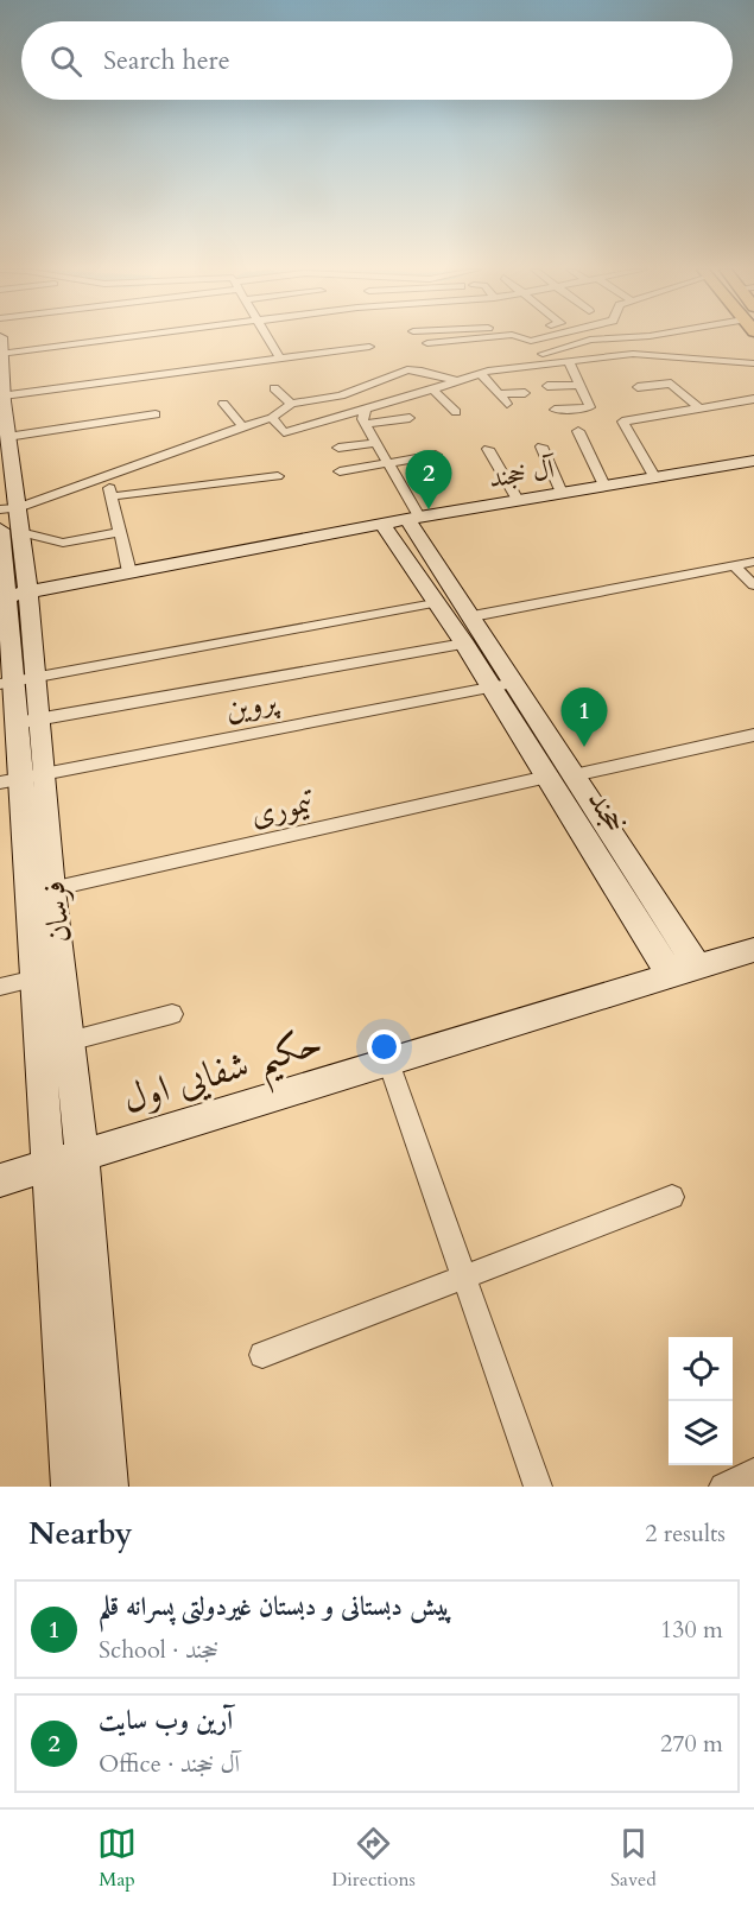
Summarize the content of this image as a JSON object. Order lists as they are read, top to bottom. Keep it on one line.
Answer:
{"streets":{"street":["آل خجند","پروین","تیموری","خجند","فرسان","حکیم شفایی اول"]},"crossings":[["آل خجند","خجند"],["پروین","خجند"],["پروین","فرسان"],["تیموری","خجند"],["تیموری","فرسان"],["خجند","حکیم شفایی اول"],["فرسان","حکیم شفایی اول"]],"page":{"search":"Search here","pins":["2","1"],"heading":["Nearby","2 results"],"list":[{"mark":"1","name":"پیش دبستانی و دبستان غیردولتی پسرانه قلم","note":"School · خجند","value":"130 m"},{"mark":"2","name":"آرین وب سایت","note":"Office · آل خجند","value":"270 m"}],"nav":["Map","Directions","Saved"]}}
